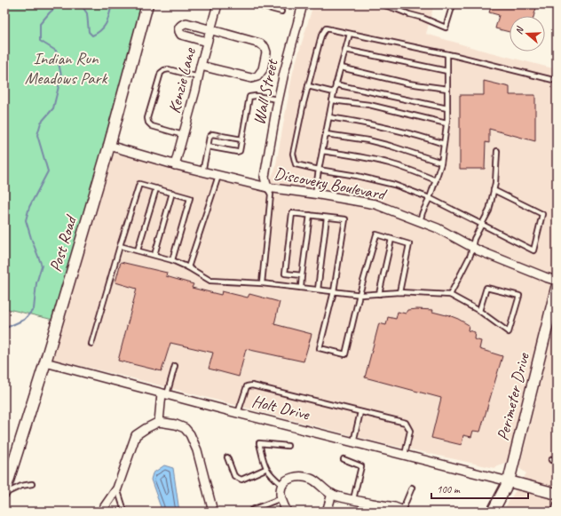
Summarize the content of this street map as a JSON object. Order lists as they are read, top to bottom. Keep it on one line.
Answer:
{"streets":{"street":["Kenzie Lane","Wall Street","Discovery Boulevard","Post Road","Perimeter Drive","Holt Drive"]},"crossings":[["Kenzie Lane","Discovery Boulevard"],["Wall Street","Discovery Boulevard"],["Discovery Boulevard","Post Road"],["Post Road","Holt Drive"],["Perimeter Drive","Holt Drive"]],"parks":["Indian Run Meadows Park"],"scale_bar":"100 m","north":"left"}
